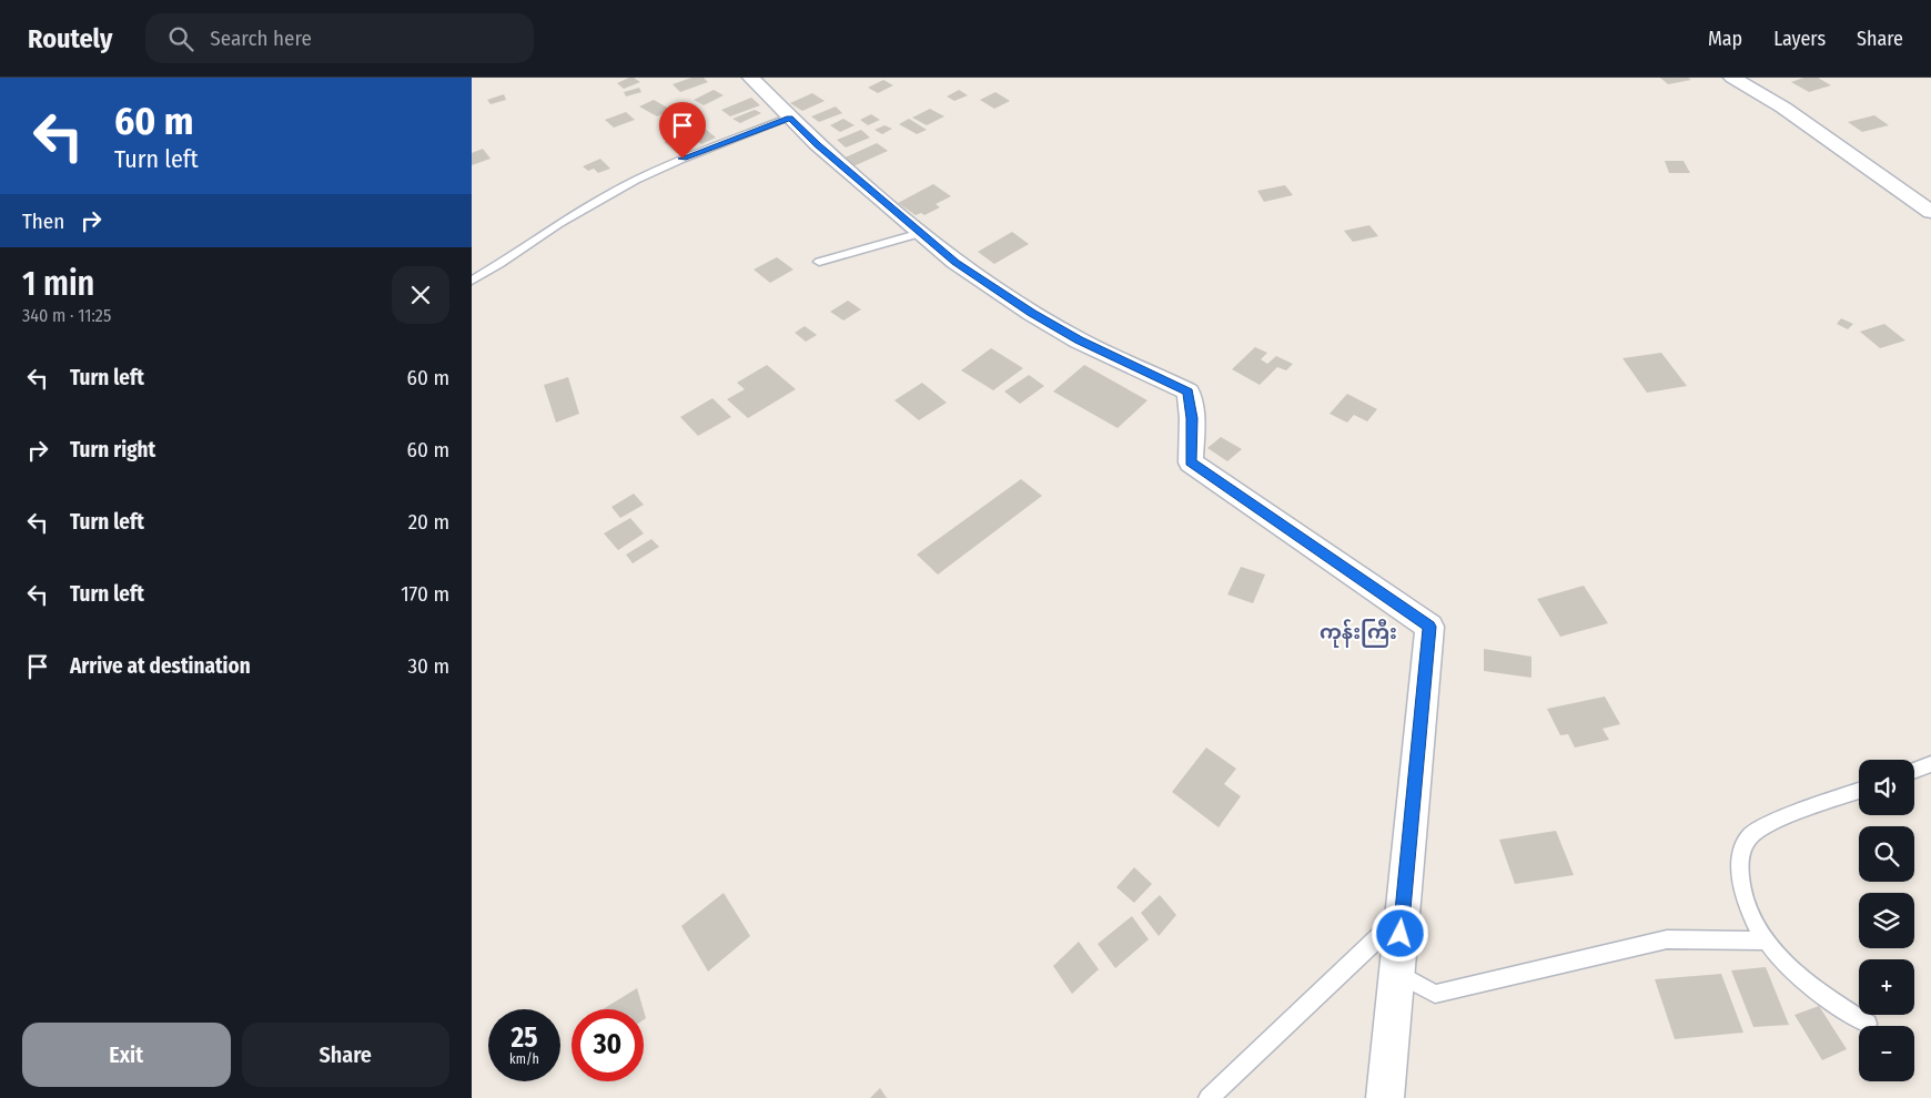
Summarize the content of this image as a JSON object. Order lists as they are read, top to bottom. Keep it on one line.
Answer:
{"districts":["ကုန်းကြီး"],"page":{"header":"Routely","search":"Search here","nav":["Map","Layers","Share"],"turn":["60 m","Turn left"],"then":"Then","heading":["1 min","340 m · 11:25"],"list":[{"name":"Turn left","value":"60 m"},{"name":"Turn right","value":"60 m"},{"name":"Turn left","value":"20 m"},{"name":"Turn left","value":"170 m"},{"name":"Arrive at destination","value":"30 m"}],"map_buttons":["+","−"],"speed":"25 km/h","limit":"30","buttons":["Exit","Share"]}}
